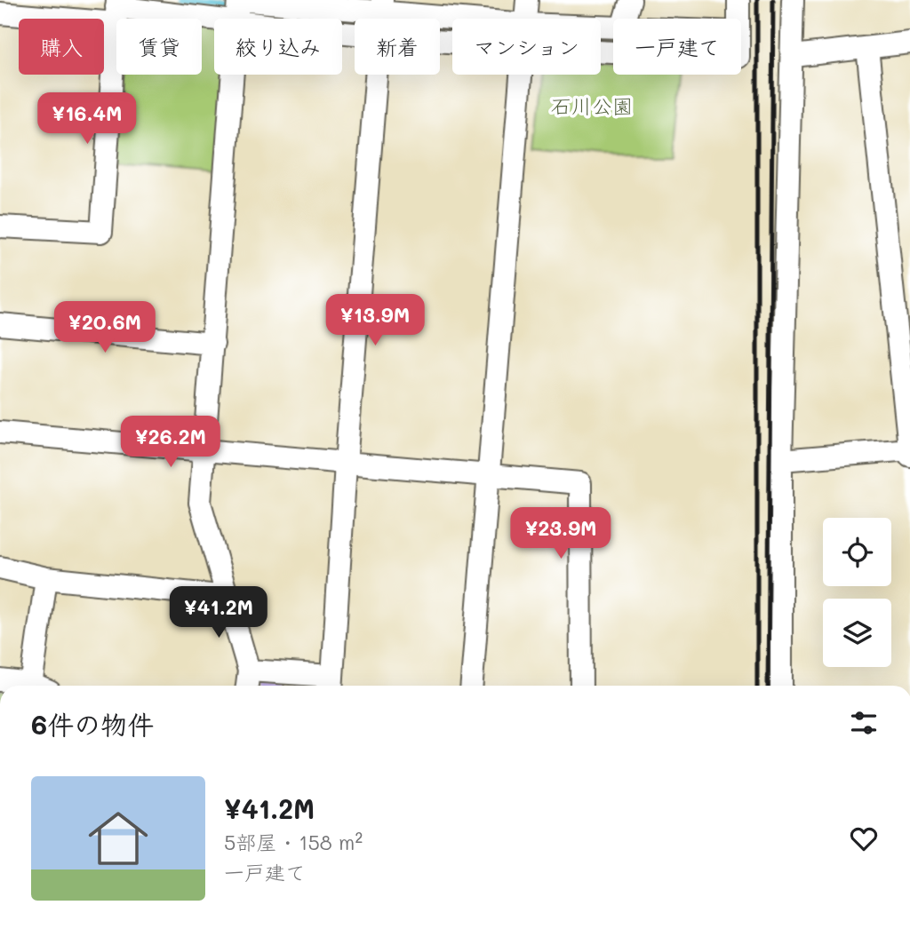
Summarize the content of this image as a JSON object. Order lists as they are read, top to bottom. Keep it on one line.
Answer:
{"parks":["石川公園"],"page":{"chip":["購入","賃貸","絞り込み","新着","マンション","一戸建て"],"price":["¥16.4M","¥13.9M","¥20.6M","¥26.2M","¥23.9M","¥41.2M"],"heading":"6件の物件","list":[{"name":"¥41.2M","note":"5部屋 · 158 m² · 一戸建て"}]}}
